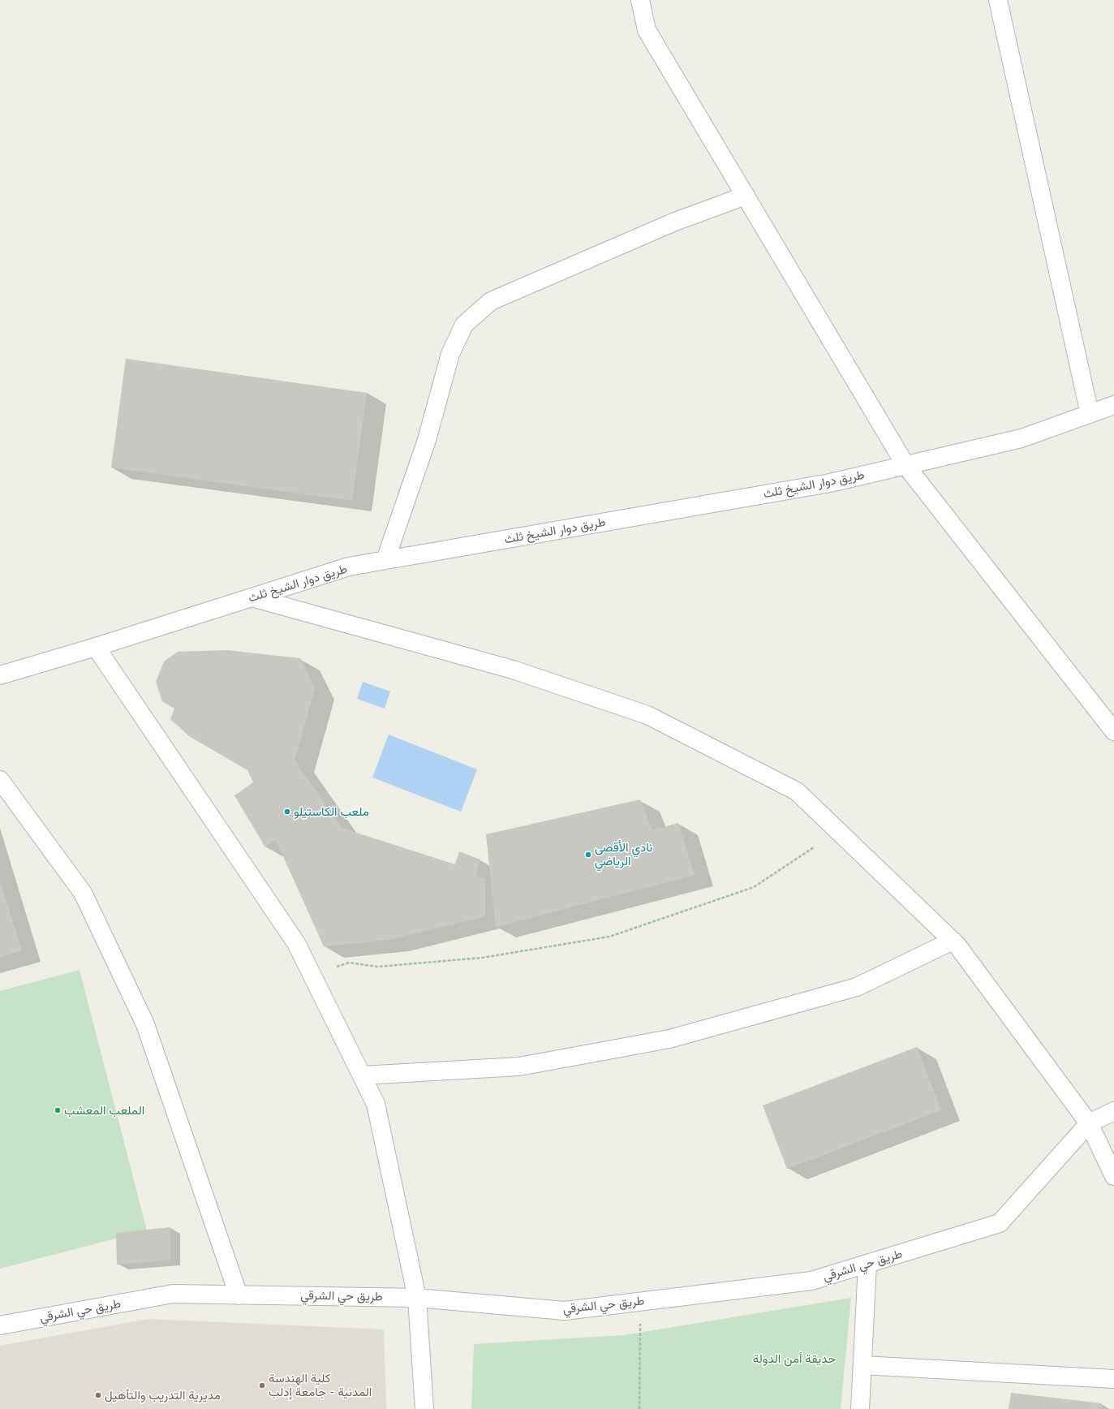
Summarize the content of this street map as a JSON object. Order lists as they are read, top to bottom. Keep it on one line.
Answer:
{"streets":{"street":["طريق دوار الشيخ ثلث","طريق حي الشرقي"]},"parks":["حديقة أمن الدولة"],"places":["ملعب الكاستيلو","نادي الأقصى الرياضي","الملعب المعشب","كلية الهندسة المدنية - جامعة إدلب","مديرية التدريب والتأهيل"]}
